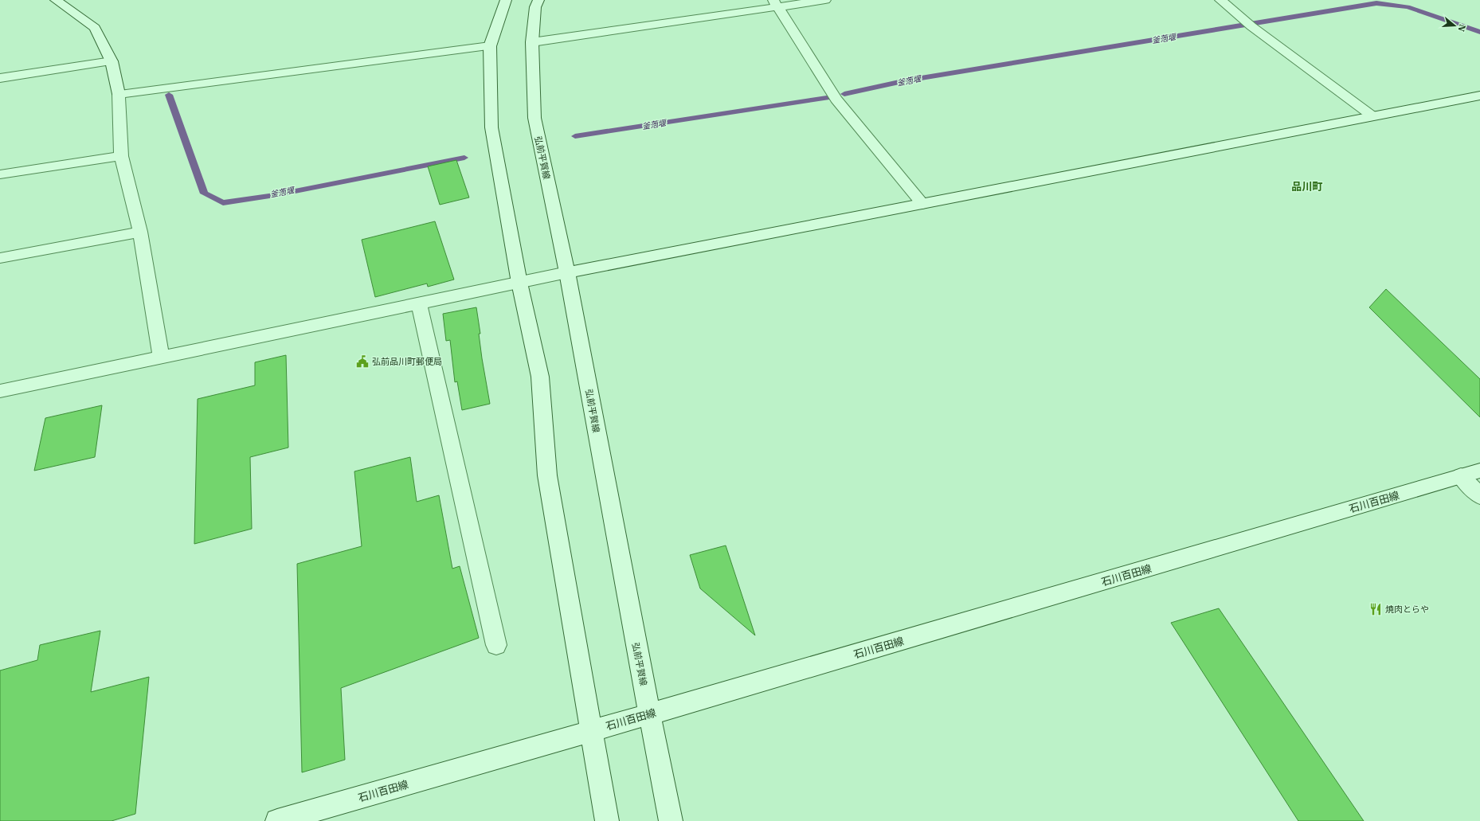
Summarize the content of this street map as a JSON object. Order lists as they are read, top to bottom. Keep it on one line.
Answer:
{"streets":{"street":["弘前平賀線","石川百田線"]},"crossings":[["弘前平賀線","石川百田線"]],"districts":["品川町"],"water":["釜萢堰"],"places":{"public building":["弘前品川町郵便局"],"restaurant":["焼肉とらや"]},"north":"right"}
